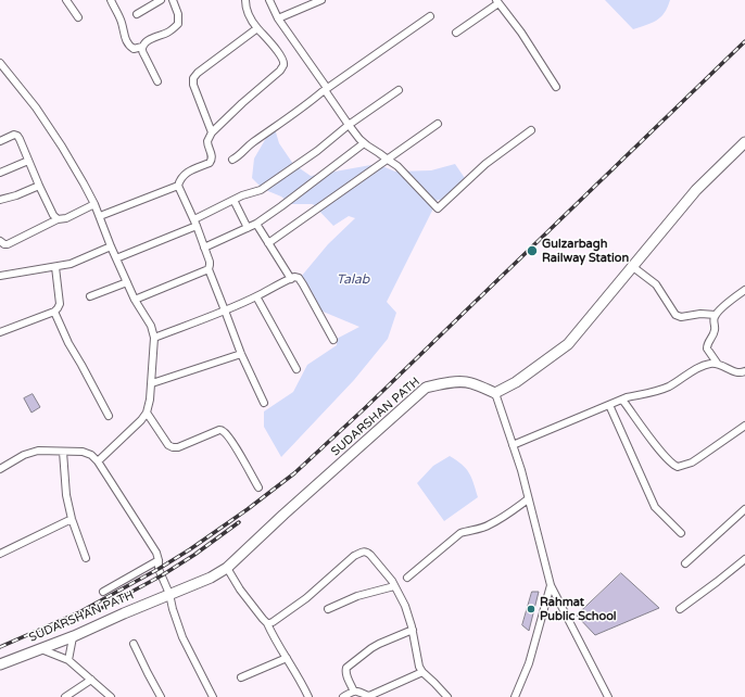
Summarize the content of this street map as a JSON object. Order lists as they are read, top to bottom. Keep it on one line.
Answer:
{"streets":{"main road":["SUDARSHAN PATH"]},"water":["Talab"],"places":["Gulzarbagh Railway Station","Rahmat Public School"]}
